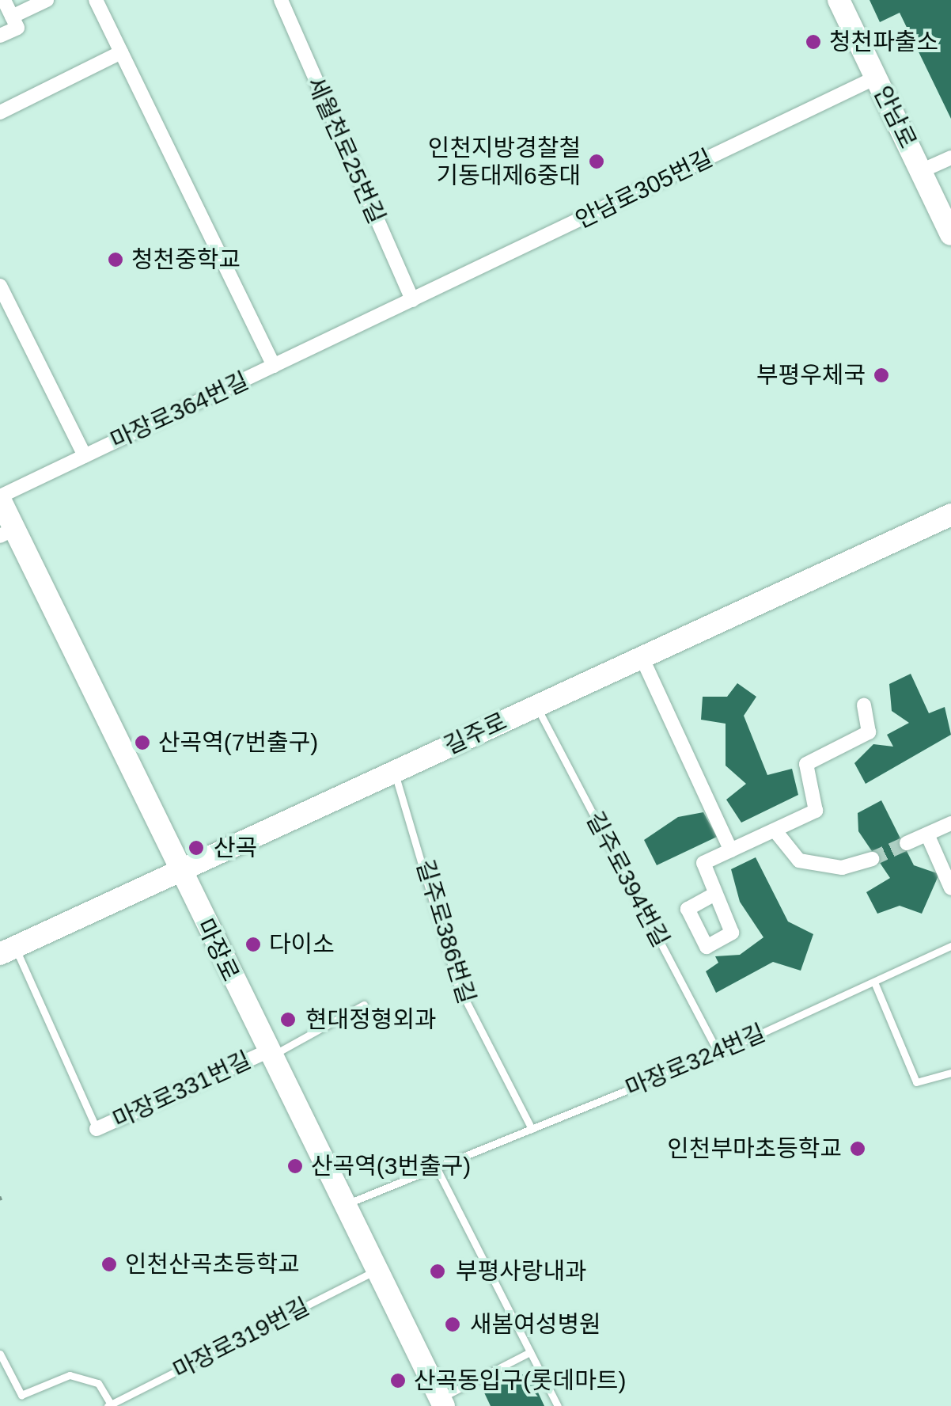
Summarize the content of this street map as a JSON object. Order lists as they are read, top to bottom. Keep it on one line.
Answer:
{"streets":{"main road":["안남로","길주로","마장로"],"street":["세월천로25번길","안남로305번길","마장로364번길","마장로331번길"],"lane":["길주로394번길","길주로386번길","마장로324번길","마장로319번길"]},"crossings":[["안남로","안남로305번길"],["세월천로25번길","안남로305번길"],["세월천로25번길","마장로364번길"],["안남로305번길","마장로364번길"],["마장로364번길","마장로"],["길주로","길주로394번길"],["길주로","길주로386번길"],["길주로","마장로"],["길주로394번길","마장로324번길"],["길주로386번길","마장로324번길"],["마장로","마장로324번길"],["마장로","마장로331번길"],["마장로","마장로319번길"]],"places":["청천파출소","인천지방경찰철 기동대제6중대","청천중학교","부평우체국","산곡역(7번출구)","산곡","다이소","현대정형외과","인천부마초등학교","산곡역(3번출구)","인천산곡초등학교","부평사랑내과","새봄여성병원","산곡동입구(롯데마트)"]}
